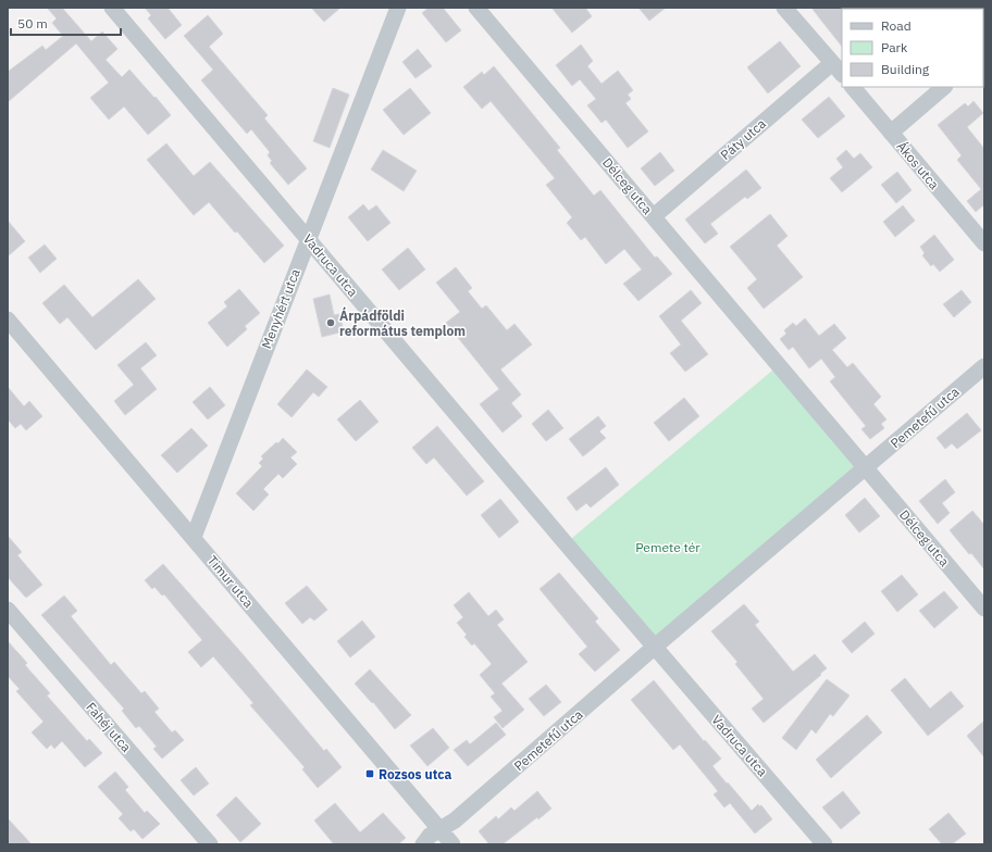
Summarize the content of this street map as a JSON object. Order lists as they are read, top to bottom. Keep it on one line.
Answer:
{"streets":{"street":["Páty utca","Ákos utca","Délceg utca","Vadruca utca","Menyhért utca","Pemetefű utca","Timur utca","Fahéj utca"]},"crossings":[["Páty utca","Délceg utca"],["Délceg utca","Pemetefű utca"],["Vadruca utca","Menyhért utca"],["Vadruca utca","Pemetefű utca"],["Menyhért utca","Timur utca"],["Pemetefű utca","Timur utca"]],"parks":["Pemete tér"],"places":{"other":["Árpádföldi református templom"],"transit":["Rozsos utca"]},"legend":["Road","Park","Building"],"scale_bar":"50 m"}
